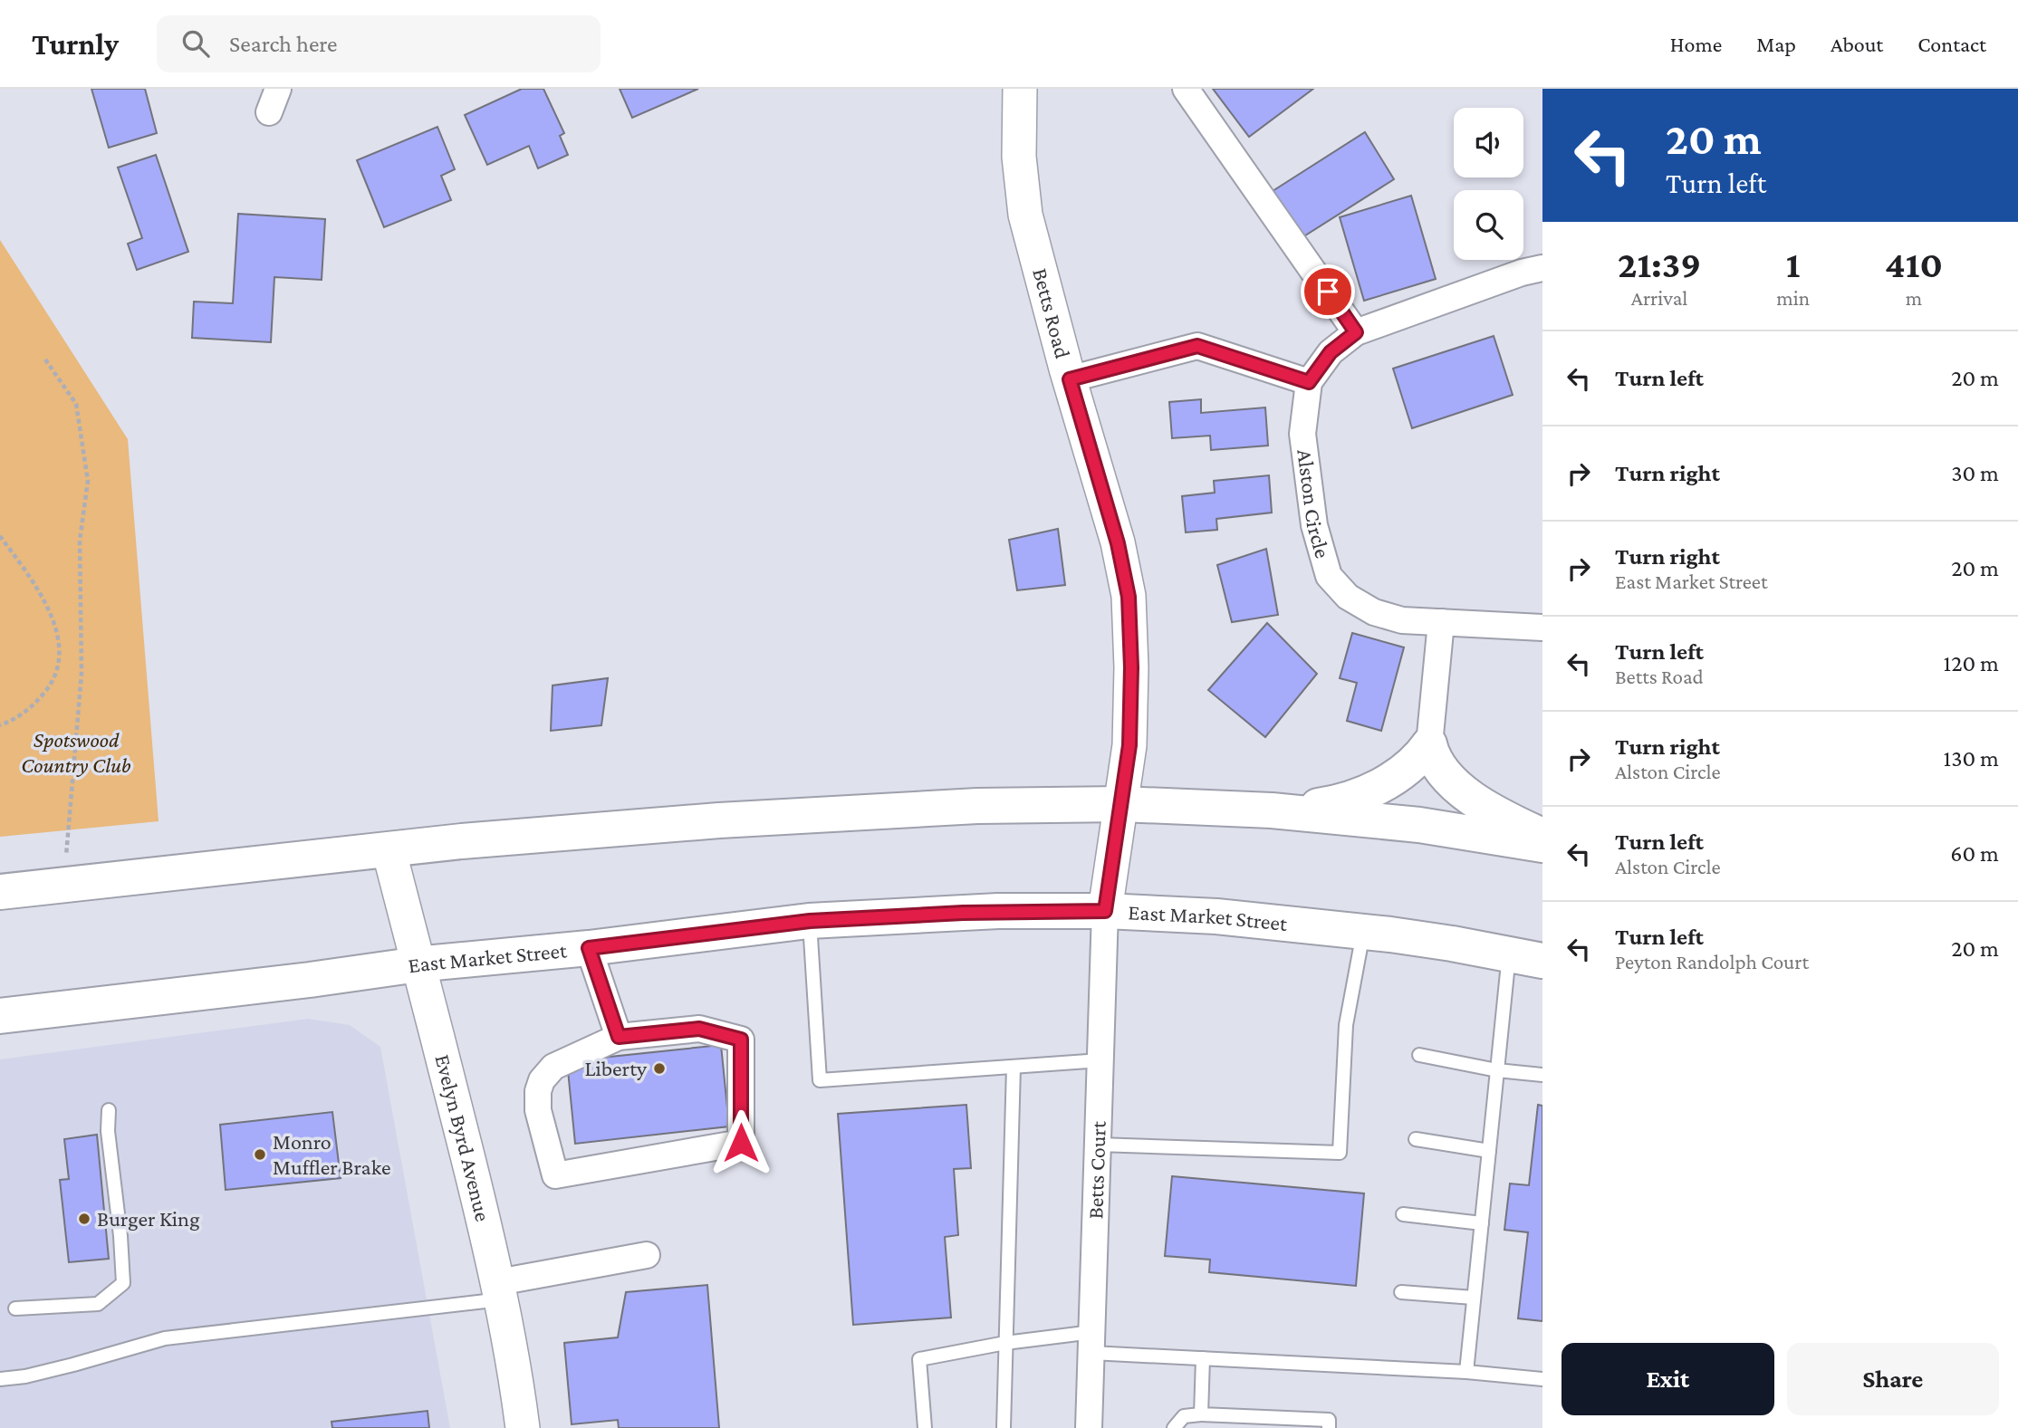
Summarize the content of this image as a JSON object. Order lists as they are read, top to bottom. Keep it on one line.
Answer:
{"streets":{"highway":["East Market Street"],"street":["Betts Road","Alston Circle","Evelyn Byrd Avenue","Betts Court"]},"crossings":[["Betts Road","East Market Street"],["Betts Road","Betts Court"],["East Market Street","Evelyn Byrd Avenue"],["East Market Street","Betts Court"]],"parks":["Spotswood Country Club"],"places":["Liberty","Monro Muffler Brake","Burger King"],"page":{"header":"Turnly","search":"Search here","nav":["Home","Map","About","Contact"],"turn":["20 m","Turn left"],"eta":["21:39","Arrival","1","min","410","m"],"list":[{"name":"Turn left","value":"20 m"},{"name":"Turn right","value":"30 m"},{"name":"Turn right","note":"East Market Street","value":"20 m"},{"name":"Turn left","note":"Betts Road","value":"120 m"},{"name":"Turn right","note":"Alston Circle","value":"130 m"},{"name":"Turn left","note":"Alston Circle","value":"60 m"},{"name":"Turn left","note":"Peyton Randolph Court","value":"20 m"}],"buttons":["Exit","Share"]}}
